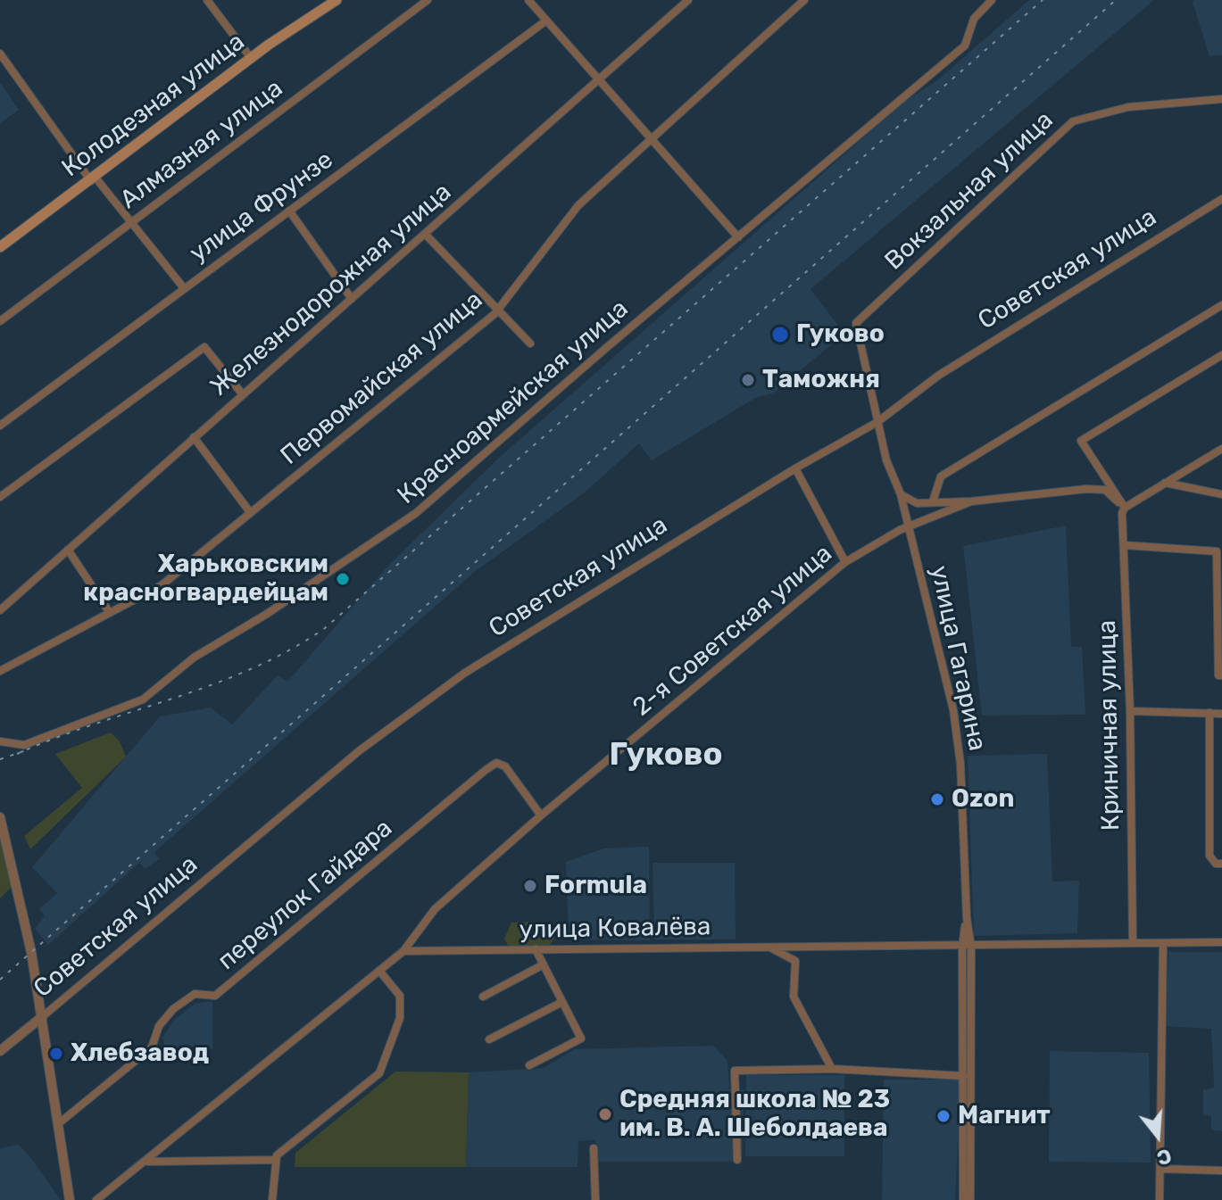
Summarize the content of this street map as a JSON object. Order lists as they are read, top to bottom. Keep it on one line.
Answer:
{"streets":{"main road":["Колодезная улица"],"street":["Алмазная улица","Вокзальная улица","улица Фрунзе","Советская улица","Железнодорожная улица","Первомайская улица","Красноармейская улица","2-я Советская улица","улица Гагарина","Криничная улица","переулок Гайдара","улица Ковалёва"]},"crossings":[["Вокзальная улица","Советская улица"],["Вокзальная улица","улица Гагарина"],["Советская улица","улица Гагарина"],["2-я Советская улица","улица Гагарина"],["2-я Советская улица","переулок Гайдара"],["2-я Советская улица","улица Ковалёва"],["улица Гагарина","улица Ковалёва"],["Криничная улица","улица Ковалёва"]],"districts":["Гуково"],"places":["Гуково","Таможня","Харьковским красногвардейцам","Ozon","Formula","Хлебзавод","Средняя школа № 23 им. В. А. Шеболдаева","Магнит"],"north":"bottom"}
